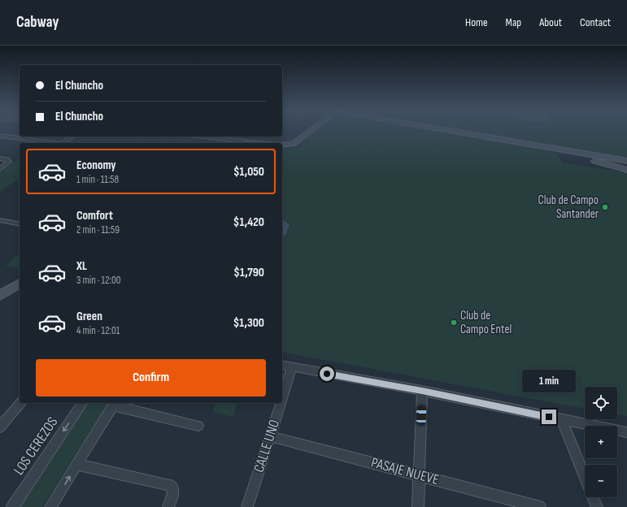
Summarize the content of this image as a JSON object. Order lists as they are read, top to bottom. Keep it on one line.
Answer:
{"streets":{"street":["LOS CEREZOS","CALLE UNO","PASAJE NUEVE"]},"crossings":[["CALLE UNO","PASAJE NUEVE"]],"places":["Club de Campo Santander","Club de Campo Entel"],"page":{"header":"Cabway","nav":["Home","Map","About","Contact"],"banner":["El Chuncho","El Chuncho"],"list":[{"name":"Economy","note":"1 min · 11:58","value":"$1,050"},{"name":"Comfort","note":"2 min · 11:59","value":"$1,420"},{"name":"XL","note":"3 min · 12:00","value":"$1,790"},{"name":"Green","note":"4 min · 12:01","value":"$1,300"}],"buttons":"Confirm","bubble":"1 min","map_buttons":["+","−"]}}
